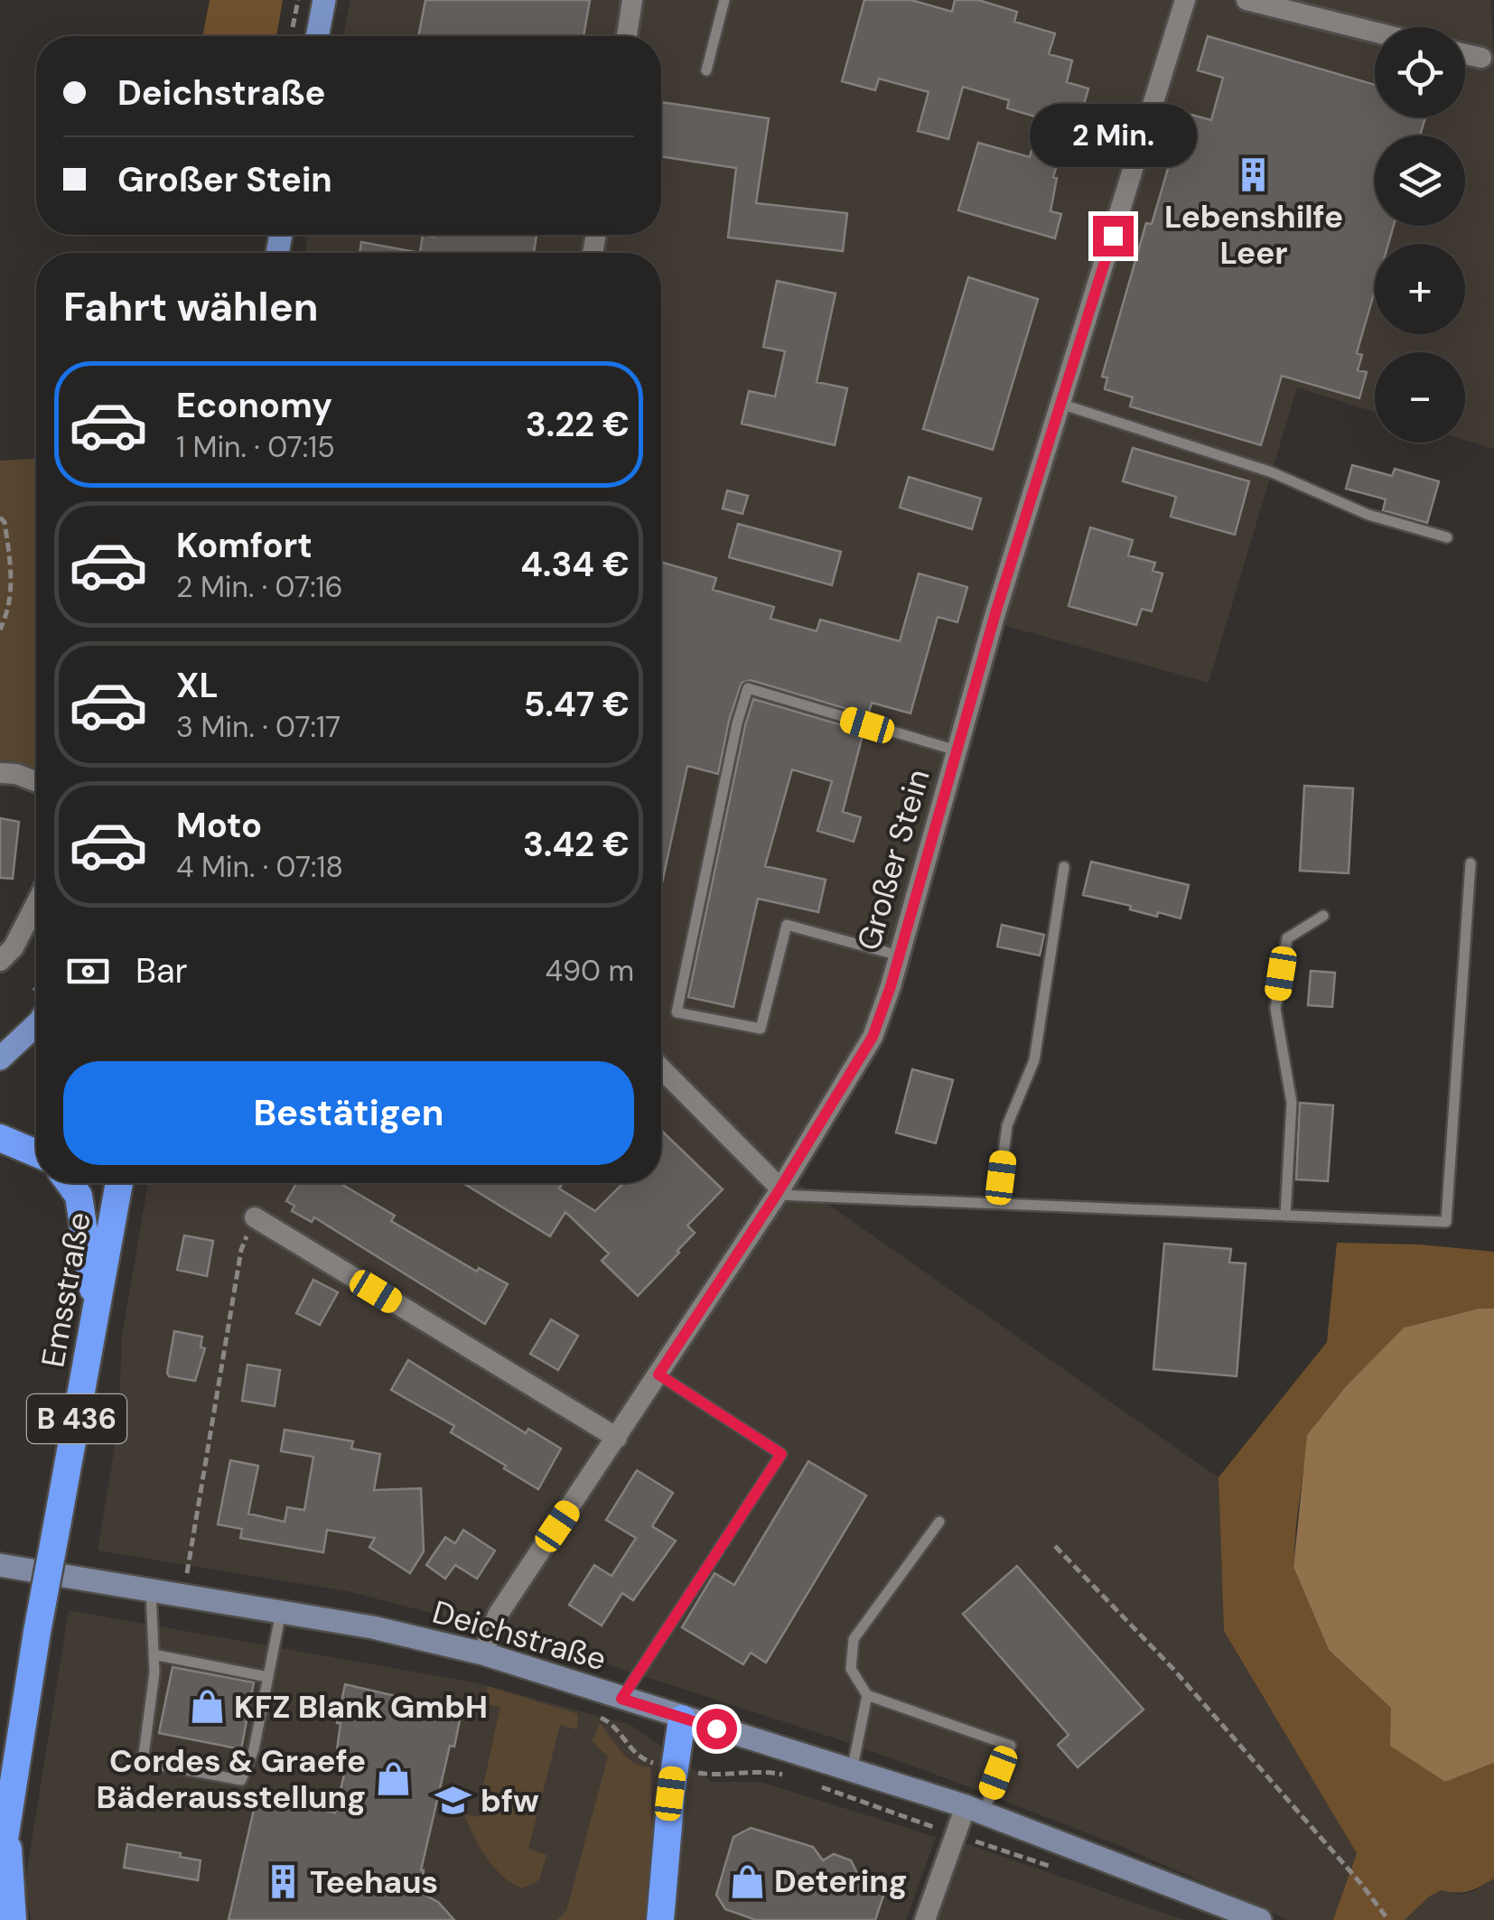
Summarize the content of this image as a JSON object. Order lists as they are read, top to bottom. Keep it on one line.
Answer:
{"streets":{"highway":["Emsstraße","B 436"],"main road":["Deichstraße"],"street":["Großer Stein"]},"crossings":[["Großer Stein","Deichstraße"],["Emsstraße","B 436"]],"places":{"building":["Lebenshilfe Leer","Teehaus"],"shop":["KFZ Blank GmbH","Cordes & Graefe Bäderausstellung","Detering"],"school or university":["bfw"]},"page":{"map_buttons":["+","−"],"banner":["Deichstraße","Großer Stein"],"bubble":"2 Min.","heading":"Fahrt wählen","list":[{"name":"Economy","note":"1 Min. · 07:15","value":"3.22 €"},{"name":"Komfort","note":"2 Min. · 07:16","value":"4.34 €"},{"name":"XL","note":"3 Min. · 07:17","value":"5.47 €"},{"name":"Moto","note":"4 Min. · 07:18","value":"3.42 €"}],"pay":["Bar","490 m"],"buttons":"Bestätigen"}}
